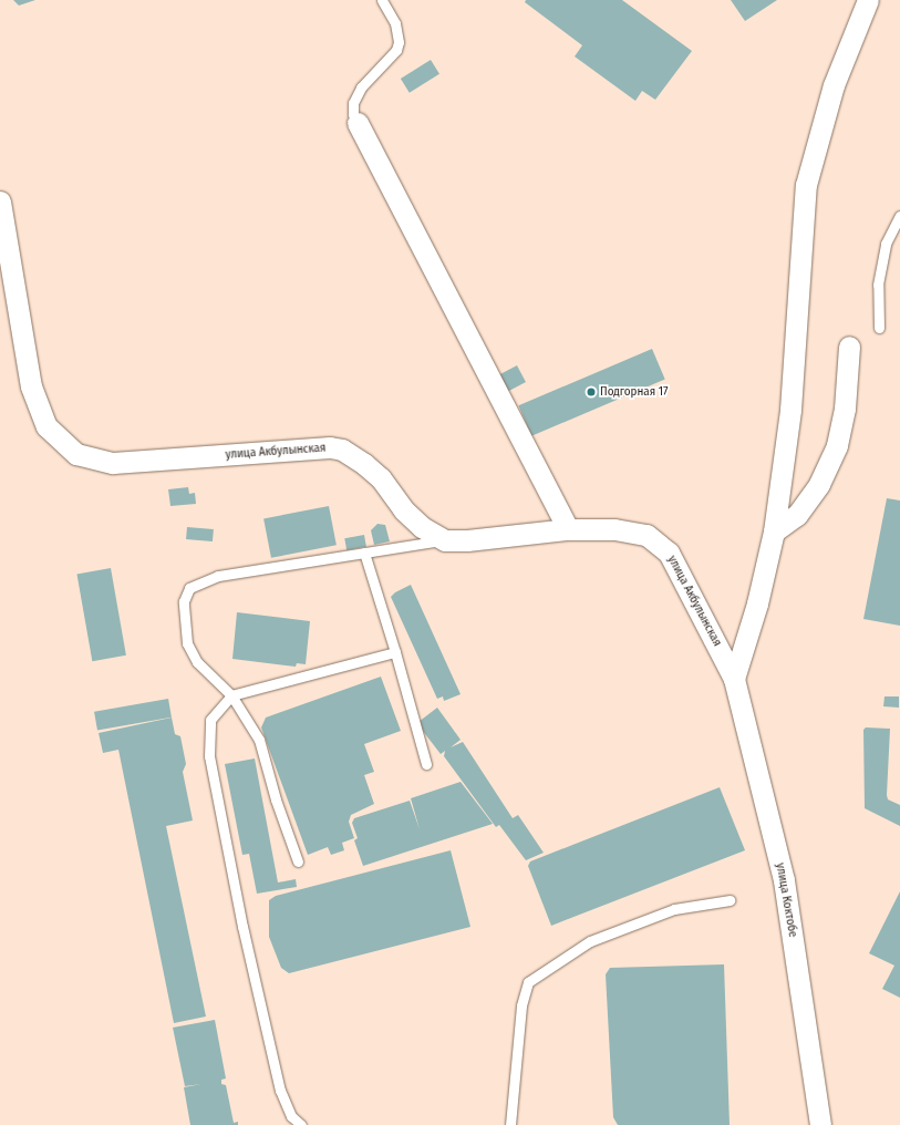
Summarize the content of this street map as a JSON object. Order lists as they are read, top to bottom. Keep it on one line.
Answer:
{"streets":{"street":["улица Акбулынская","улица Коктобе"]},"crossings":[["улица Акбулынская","улица Коктобе"]],"places":["Подгорная 17"]}
